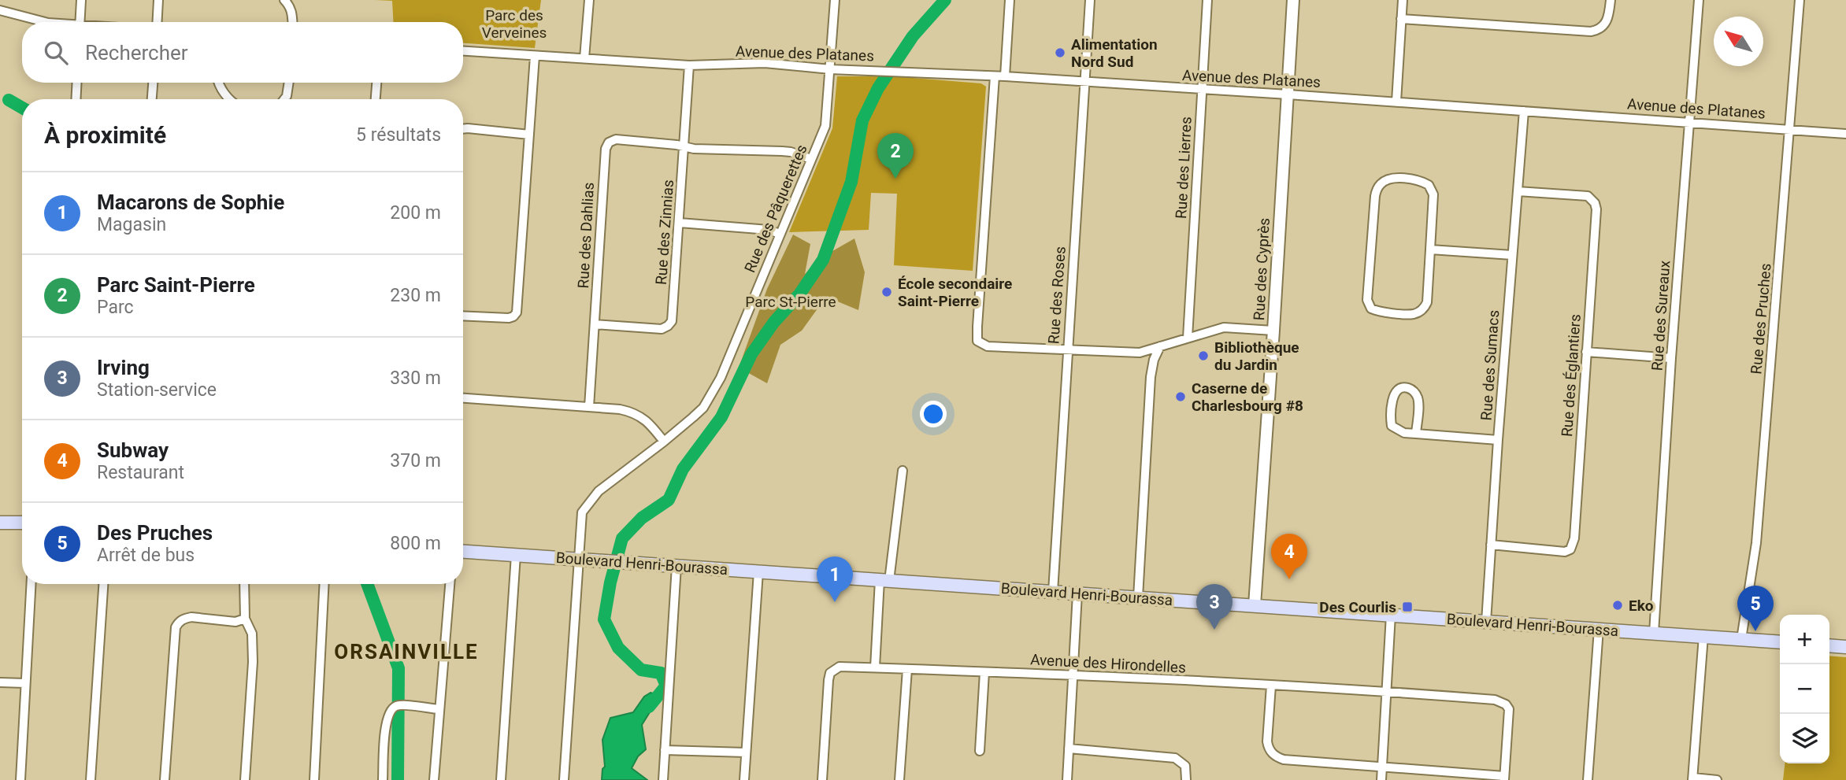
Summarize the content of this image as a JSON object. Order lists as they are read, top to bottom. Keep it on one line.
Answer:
{"streets":{"main road":["Boulevard Henri-Bourassa"],"street":["Avenue des Platanes","Rue des Lierres","Rue des Pâquerettes","Rue des Zinnias","Rue des Dahlias","Rue des Cyprès","Rue des Roses","Rue des Sureaux","Rue des Pruches","Rue des Sumacs","Rue des Églantiers","Avenue des Hirondelles"]},"crossings":[["Avenue des Platanes","Rue des Lierres"],["Avenue des Platanes","Rue des Pâquerettes"],["Avenue des Platanes","Rue des Zinnias"],["Avenue des Platanes","Rue des Cyprès"],["Avenue des Platanes","Rue des Roses"],["Avenue des Platanes","Rue des Sureaux"],["Avenue des Platanes","Rue des Pruches"],["Avenue des Platanes","Rue des Sumacs"],["Rue des Pâquerettes","Boulevard Henri-Bourassa"],["Rue des Zinnias","Rue des Dahlias"],["Rue des Cyprès","Boulevard Henri-Bourassa"],["Rue des Roses","Boulevard Henri-Bourassa"],["Rue des Sureaux","Boulevard Henri-Bourassa"],["Rue des Pruches","Boulevard Henri-Bourassa"],["Rue des Sumacs","Rue des Églantiers"],["Rue des Sumacs","Boulevard Henri-Bourassa"]],"districts":["ORSAINVILLE"],"parks":["Parc des Verveines","Parc St-Pierre"],"places":{"other":["Alimentation Nord Sud","École secondaire Saint-Pierre","Bibliothèque du Jardin","Caserne de Charlesbourg #8","Eko"],"transit":["Des Courlis"]},"north":"top left","page":{"search":"Rechercher","heading":["À proximité","5 résultats"],"pins":["2","4","1","3","5"],"list":[{"mark":"1","name":"Macarons de Sophie","note":"Magasin","value":"200 m"},{"mark":"2","name":"Parc Saint-Pierre","note":"Parc","value":"230 m"},{"mark":"3","name":"Irving","note":"Station-service","value":"330 m"},{"mark":"4","name":"Subway","note":"Restaurant","value":"370 m"},{"mark":"5","name":"Des Pruches","note":"Arrêt de bus","value":"800 m"}],"map_buttons":["+","−"]}}
